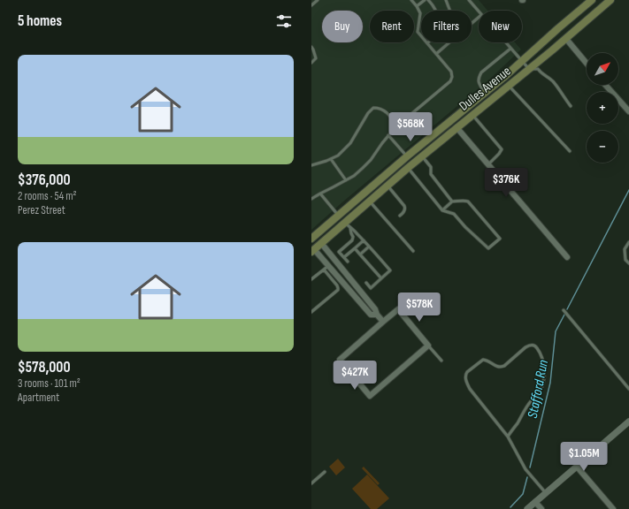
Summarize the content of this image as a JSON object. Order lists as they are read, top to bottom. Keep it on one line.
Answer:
{"streets":{"main road":["Dulles Avenue"]},"water":["Stafford Run"],"north":"top right","page":{"heading":"5 homes","chip":["Buy","Rent","Filters","New"],"list":[{"name":"$376,000","note":"2 rooms · 54 m² · Perez Street"},{"name":"$578,000","note":"3 rooms · 101 m² · Apartment"}],"map_buttons":["+","−"],"price":["$568K","$376K","$578K","$427K","$1.05M"]}}
